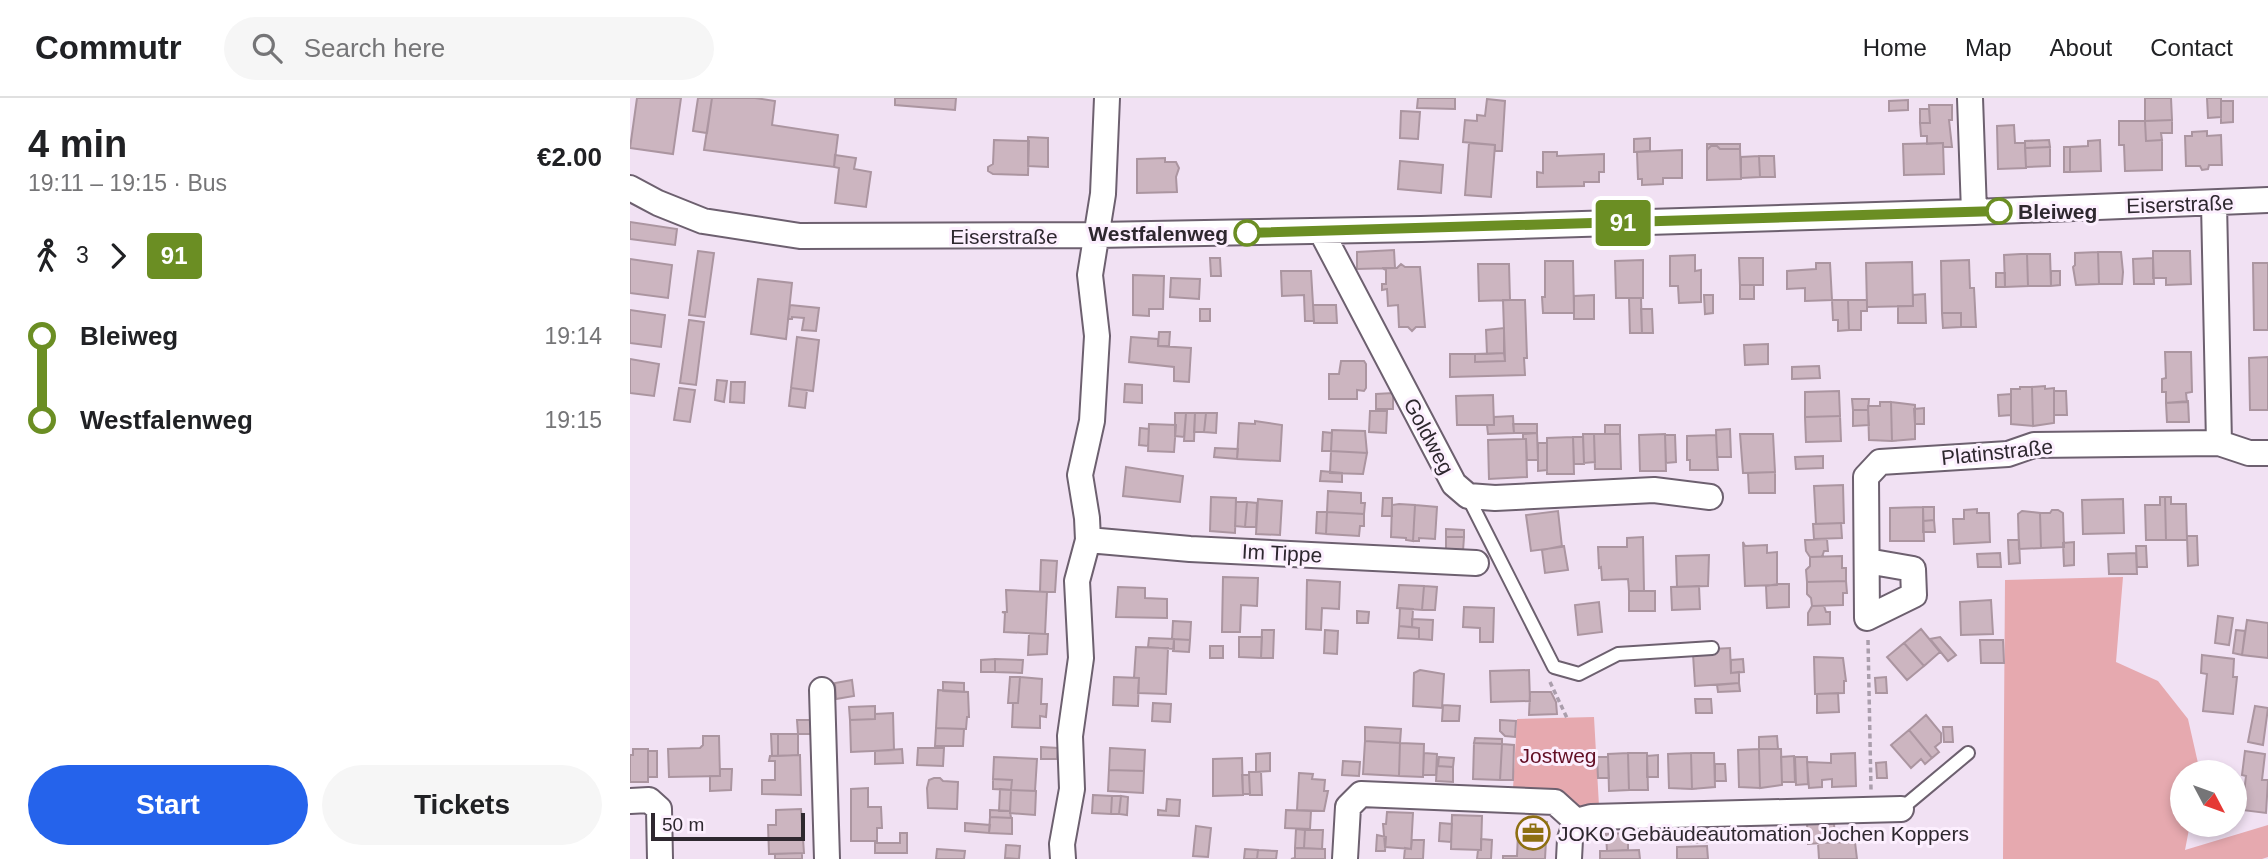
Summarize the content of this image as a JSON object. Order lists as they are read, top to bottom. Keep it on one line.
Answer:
{"streets":{"street":["Eiserstraße","Goldweg","Platinstraße","Im Tippe"]},"crossings":[["Eiserstraße","Goldweg"]],"parks":["Jostweg"],"places":{"other":["Bleiweg","Westfalenweg"],"office":["JOKO Gebäudeautomation Jochen Koppers"]},"lines":["bus line 91"],"scale_bar":"50 m","north":"bottom right","page":{"header":"Commutr","search":"Search here","nav":["Home","Map","About","Contact"],"heading":["4 min","19:11 – 19:15 · Bus","€2.00"],"on_map":"91","legs":["3","91"],"list":[{"name":"Bleiweg","value":"19:14"},{"name":"Westfalenweg","value":"19:15"}],"buttons":["Start","Tickets"],"scale":"50 m"}}
